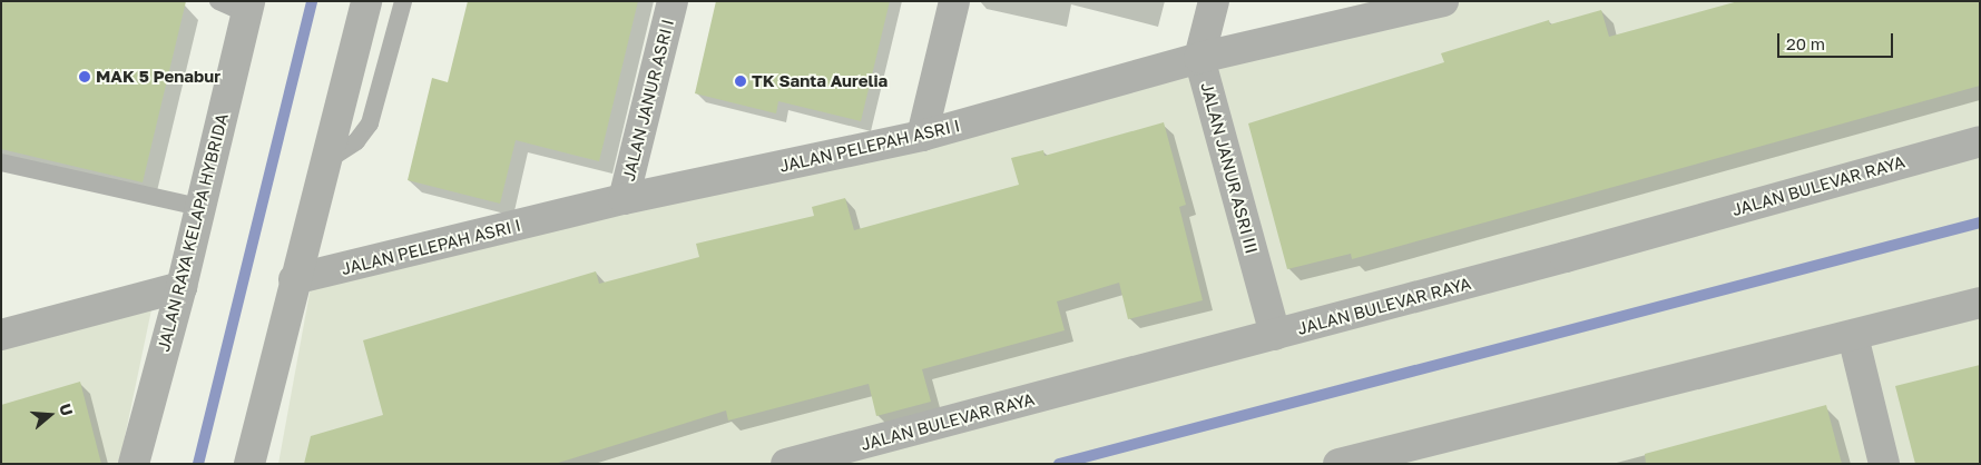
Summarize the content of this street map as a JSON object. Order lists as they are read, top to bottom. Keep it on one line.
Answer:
{"streets":{"street":["JALAN JANUR ASRI I","JALAN PELEPAH ASRI I","JALAN JANUR ASRI III","JALAN BULEVAR RAYA","JALAN RAYA KELAPA HYBRIDA"]},"crossings":[["JALAN JANUR ASRI I","JALAN PELEPAH ASRI I"],["JALAN PELEPAH ASRI I","JALAN JANUR ASRI III"],["JALAN JANUR ASRI III","JALAN BULEVAR RAYA"]],"places":["MAK 5 Penabur","TK Santa Aurelia"],"scale_bar":"20 m","north":"right"}
